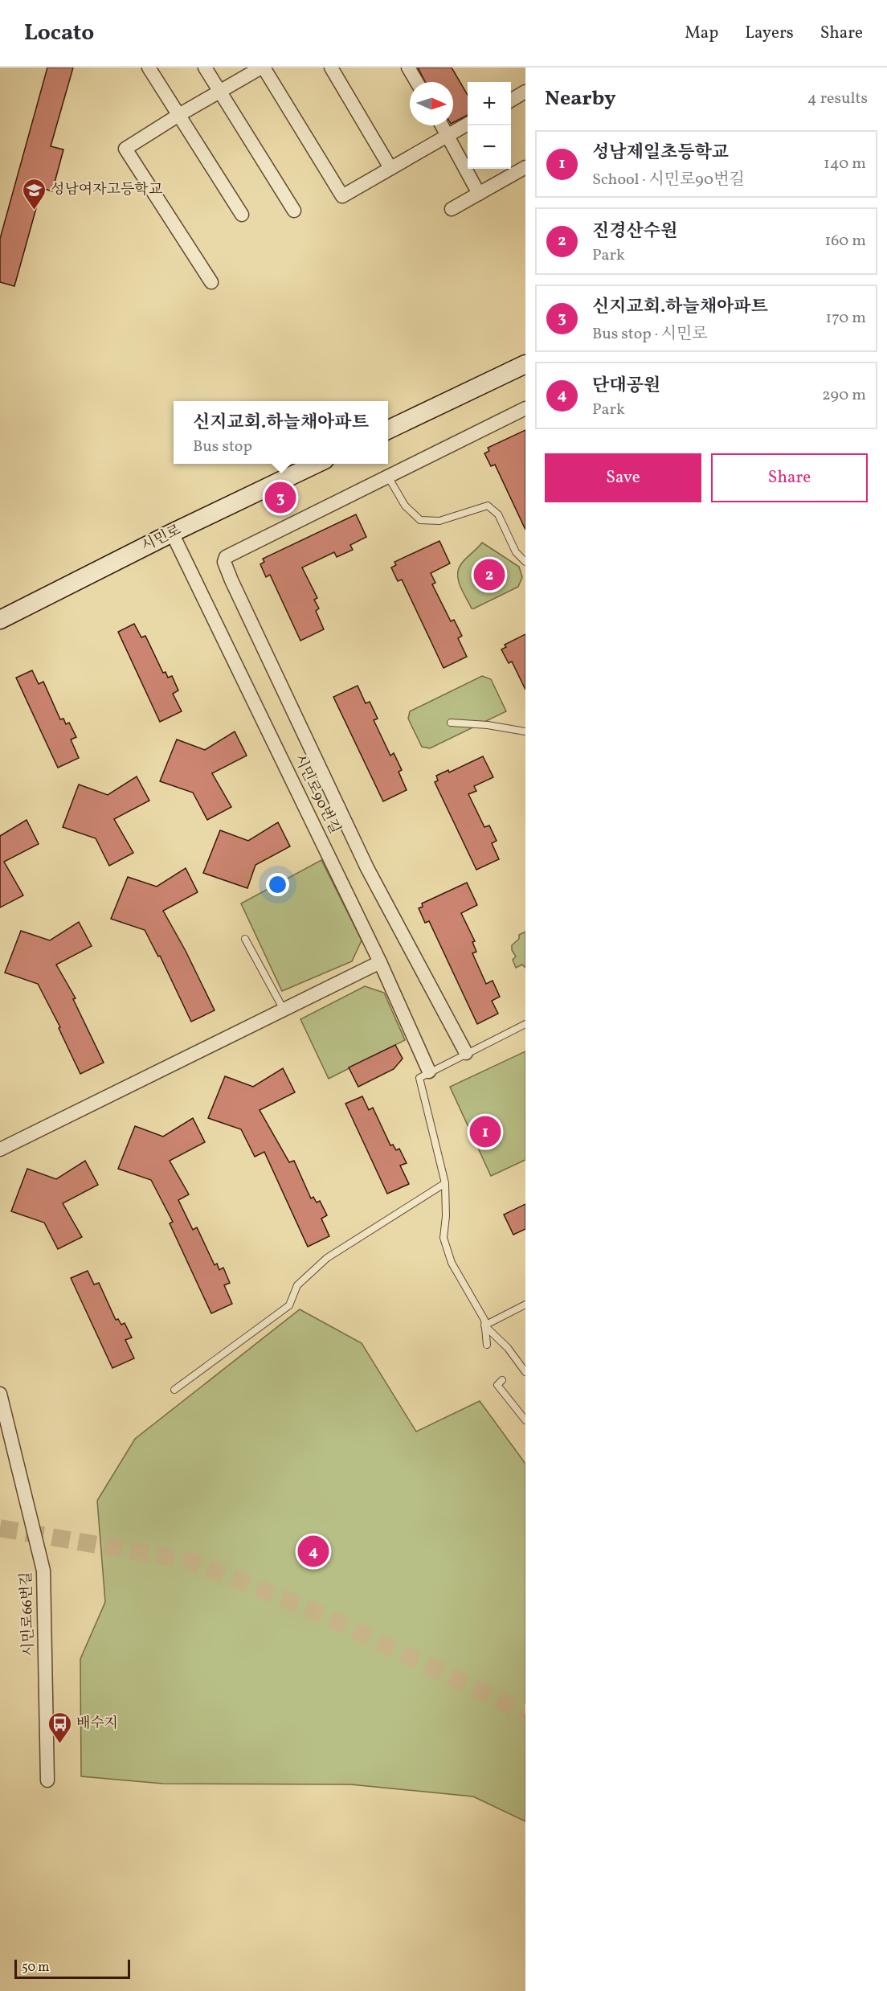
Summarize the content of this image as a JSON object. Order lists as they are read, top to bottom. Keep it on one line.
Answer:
{"streets":{"main road":["시민로"],"street":["시민로90번길","시민로66번길"]},"crossings":[["시민로","시민로90번길"]],"places":{"school or university":["성남여자고등학교"],"bus stop":["배수지"]},"scale_bar":"50 m","north":"right","page":{"header":"Locato","nav":["Map","Layers","Share"],"heading":["Nearby","4 results"],"map_buttons":["+","−"],"list":[{"mark":"1","name":"성남제일초등학교","note":"School · 시민로90번길","value":"140 m"},{"mark":"2","name":"진경산수원","note":"Park","value":"160 m"},{"mark":"3","name":"신지교회.하늘채아파트","note":"Bus stop · 시민로","value":"170 m"},{"mark":"4","name":"단대공원","note":"Park","value":"290 m"}],"popup":["신지교회.하늘채아파트","Bus stop"],"buttons":["Save","Share"],"pins":["3","2","1","4"],"scale":"50 m"}}
